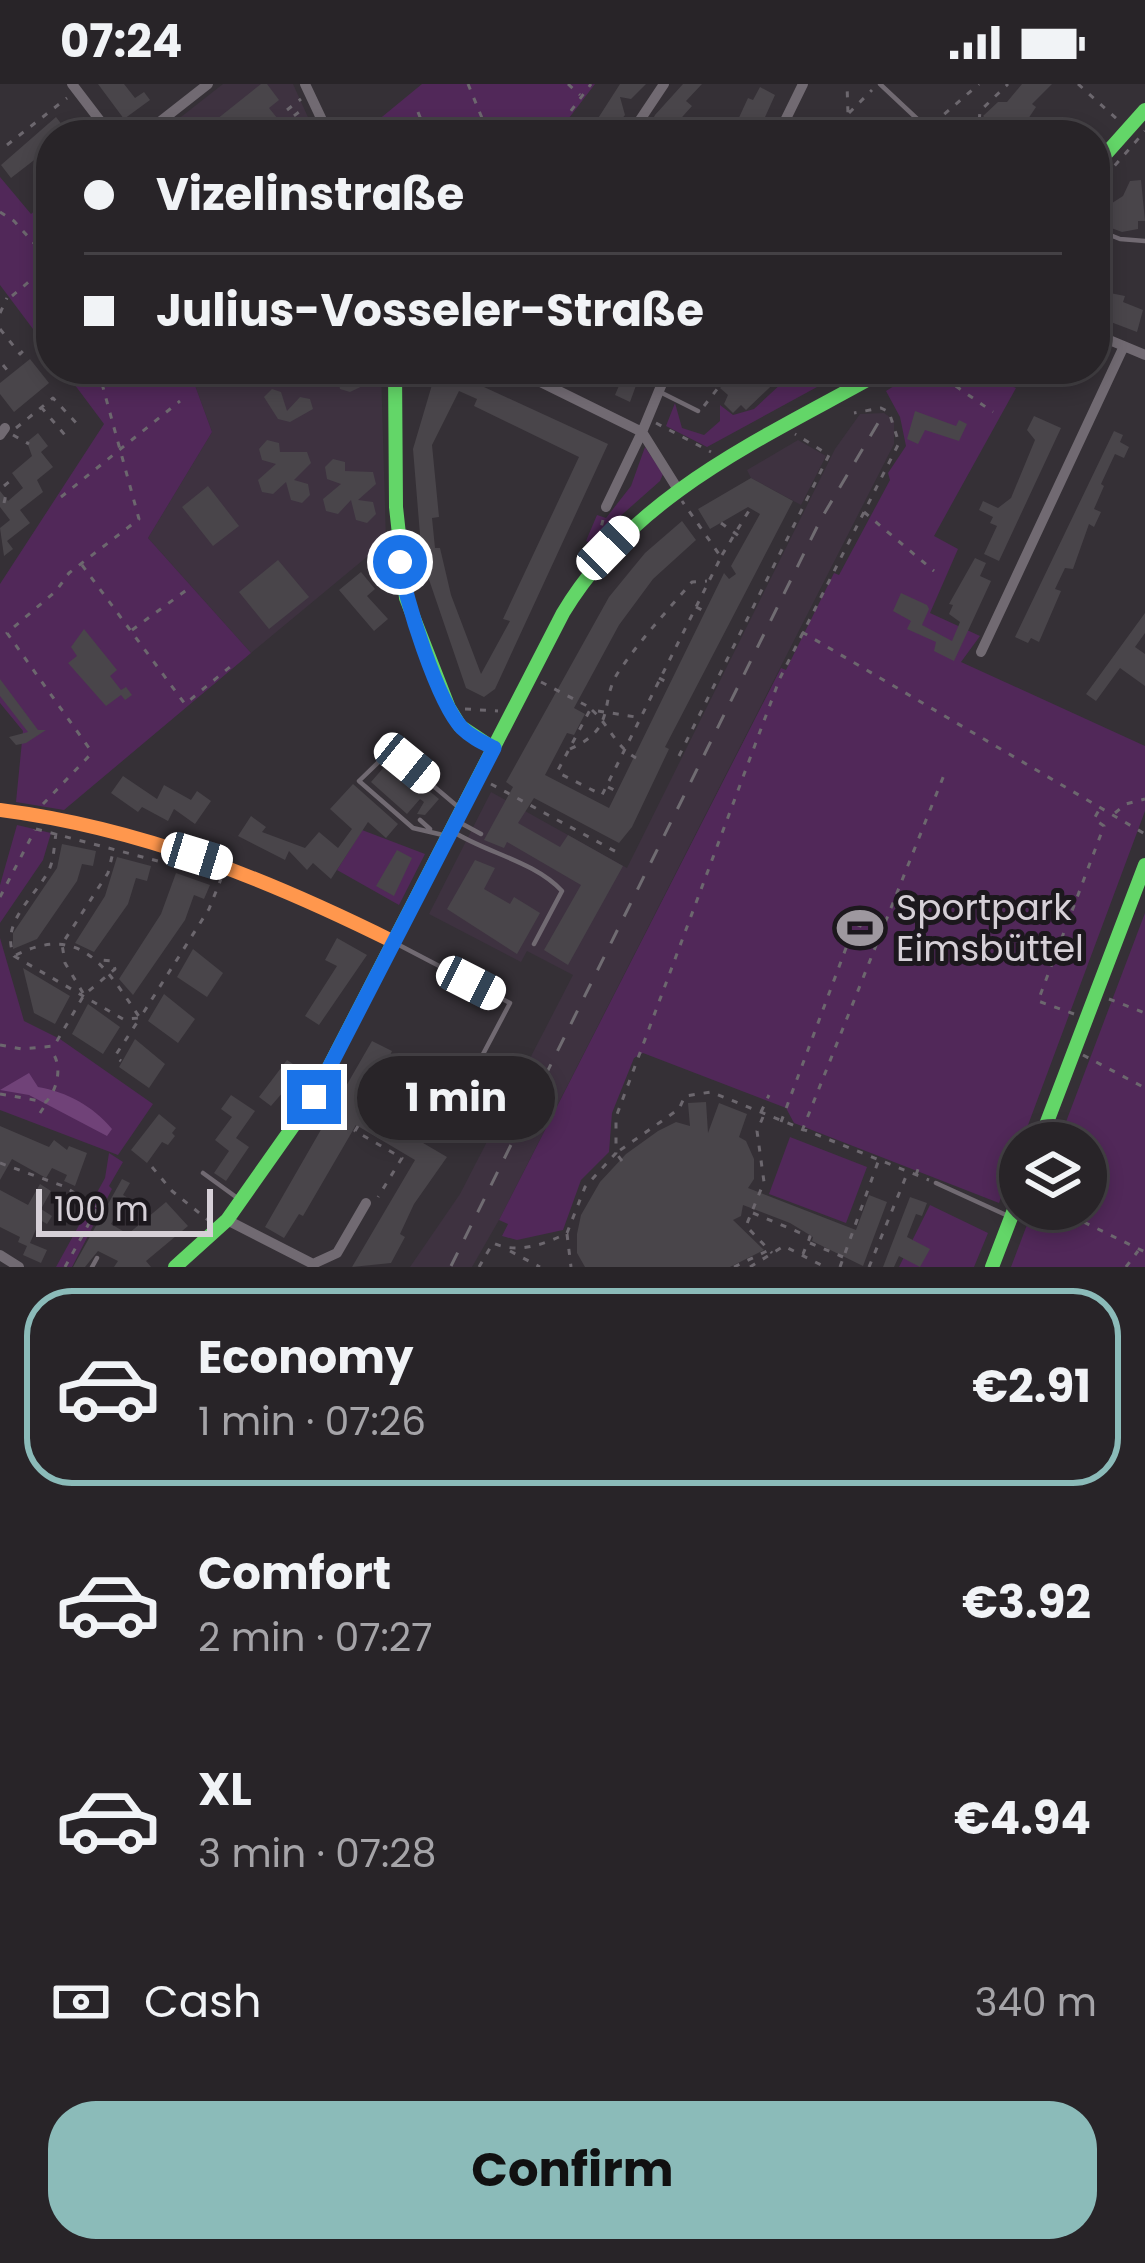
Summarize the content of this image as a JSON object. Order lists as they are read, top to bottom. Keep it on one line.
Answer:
{"places":{"sports":["Sportpark Eimsbüttel"]},"scale_bar":"100 m","page":{"status":"07:24","banner":["Vizelinstraße","Julius-Vosseler-Straße"],"bubble":"1 min","scale":"100 m","list":[{"name":"Economy","note":"1 min · 07:26","value":"€2.91"},{"name":"Comfort","note":"2 min · 07:27","value":"€3.92"},{"name":"XL","note":"3 min · 07:28","value":"€4.94"}],"pay":["Cash","340 m"],"buttons":"Confirm"}}
